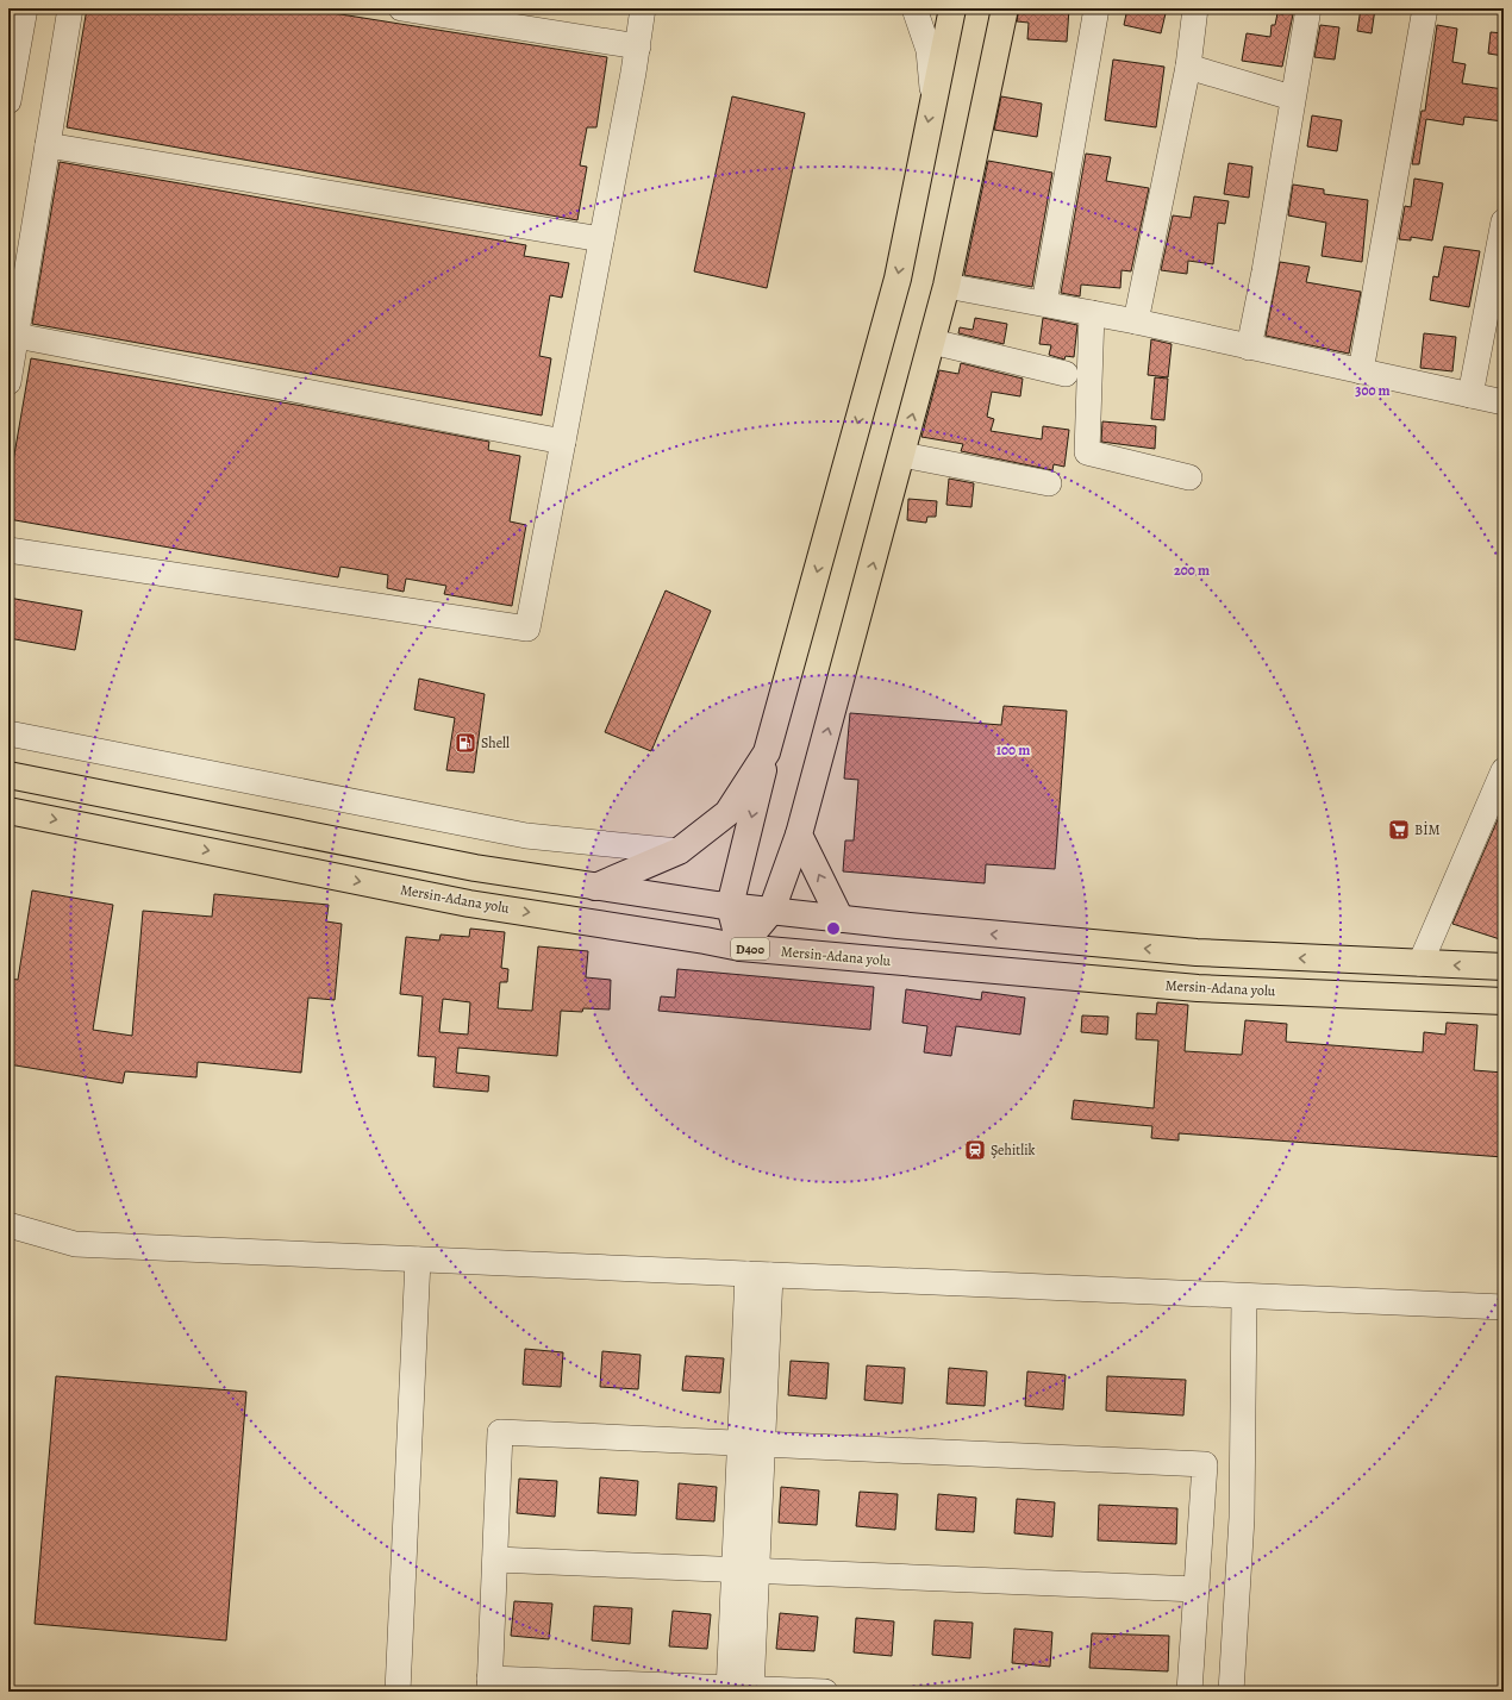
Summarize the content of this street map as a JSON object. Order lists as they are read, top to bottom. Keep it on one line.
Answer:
{"streets":{"main road":["Mersin-Adana yolu","D400"]},"places":{"fuel station":["Shell"],"supermarket":["BİM"],"station":["Şehitlik"]},"rings":["300 m","200 m","100 m"]}
